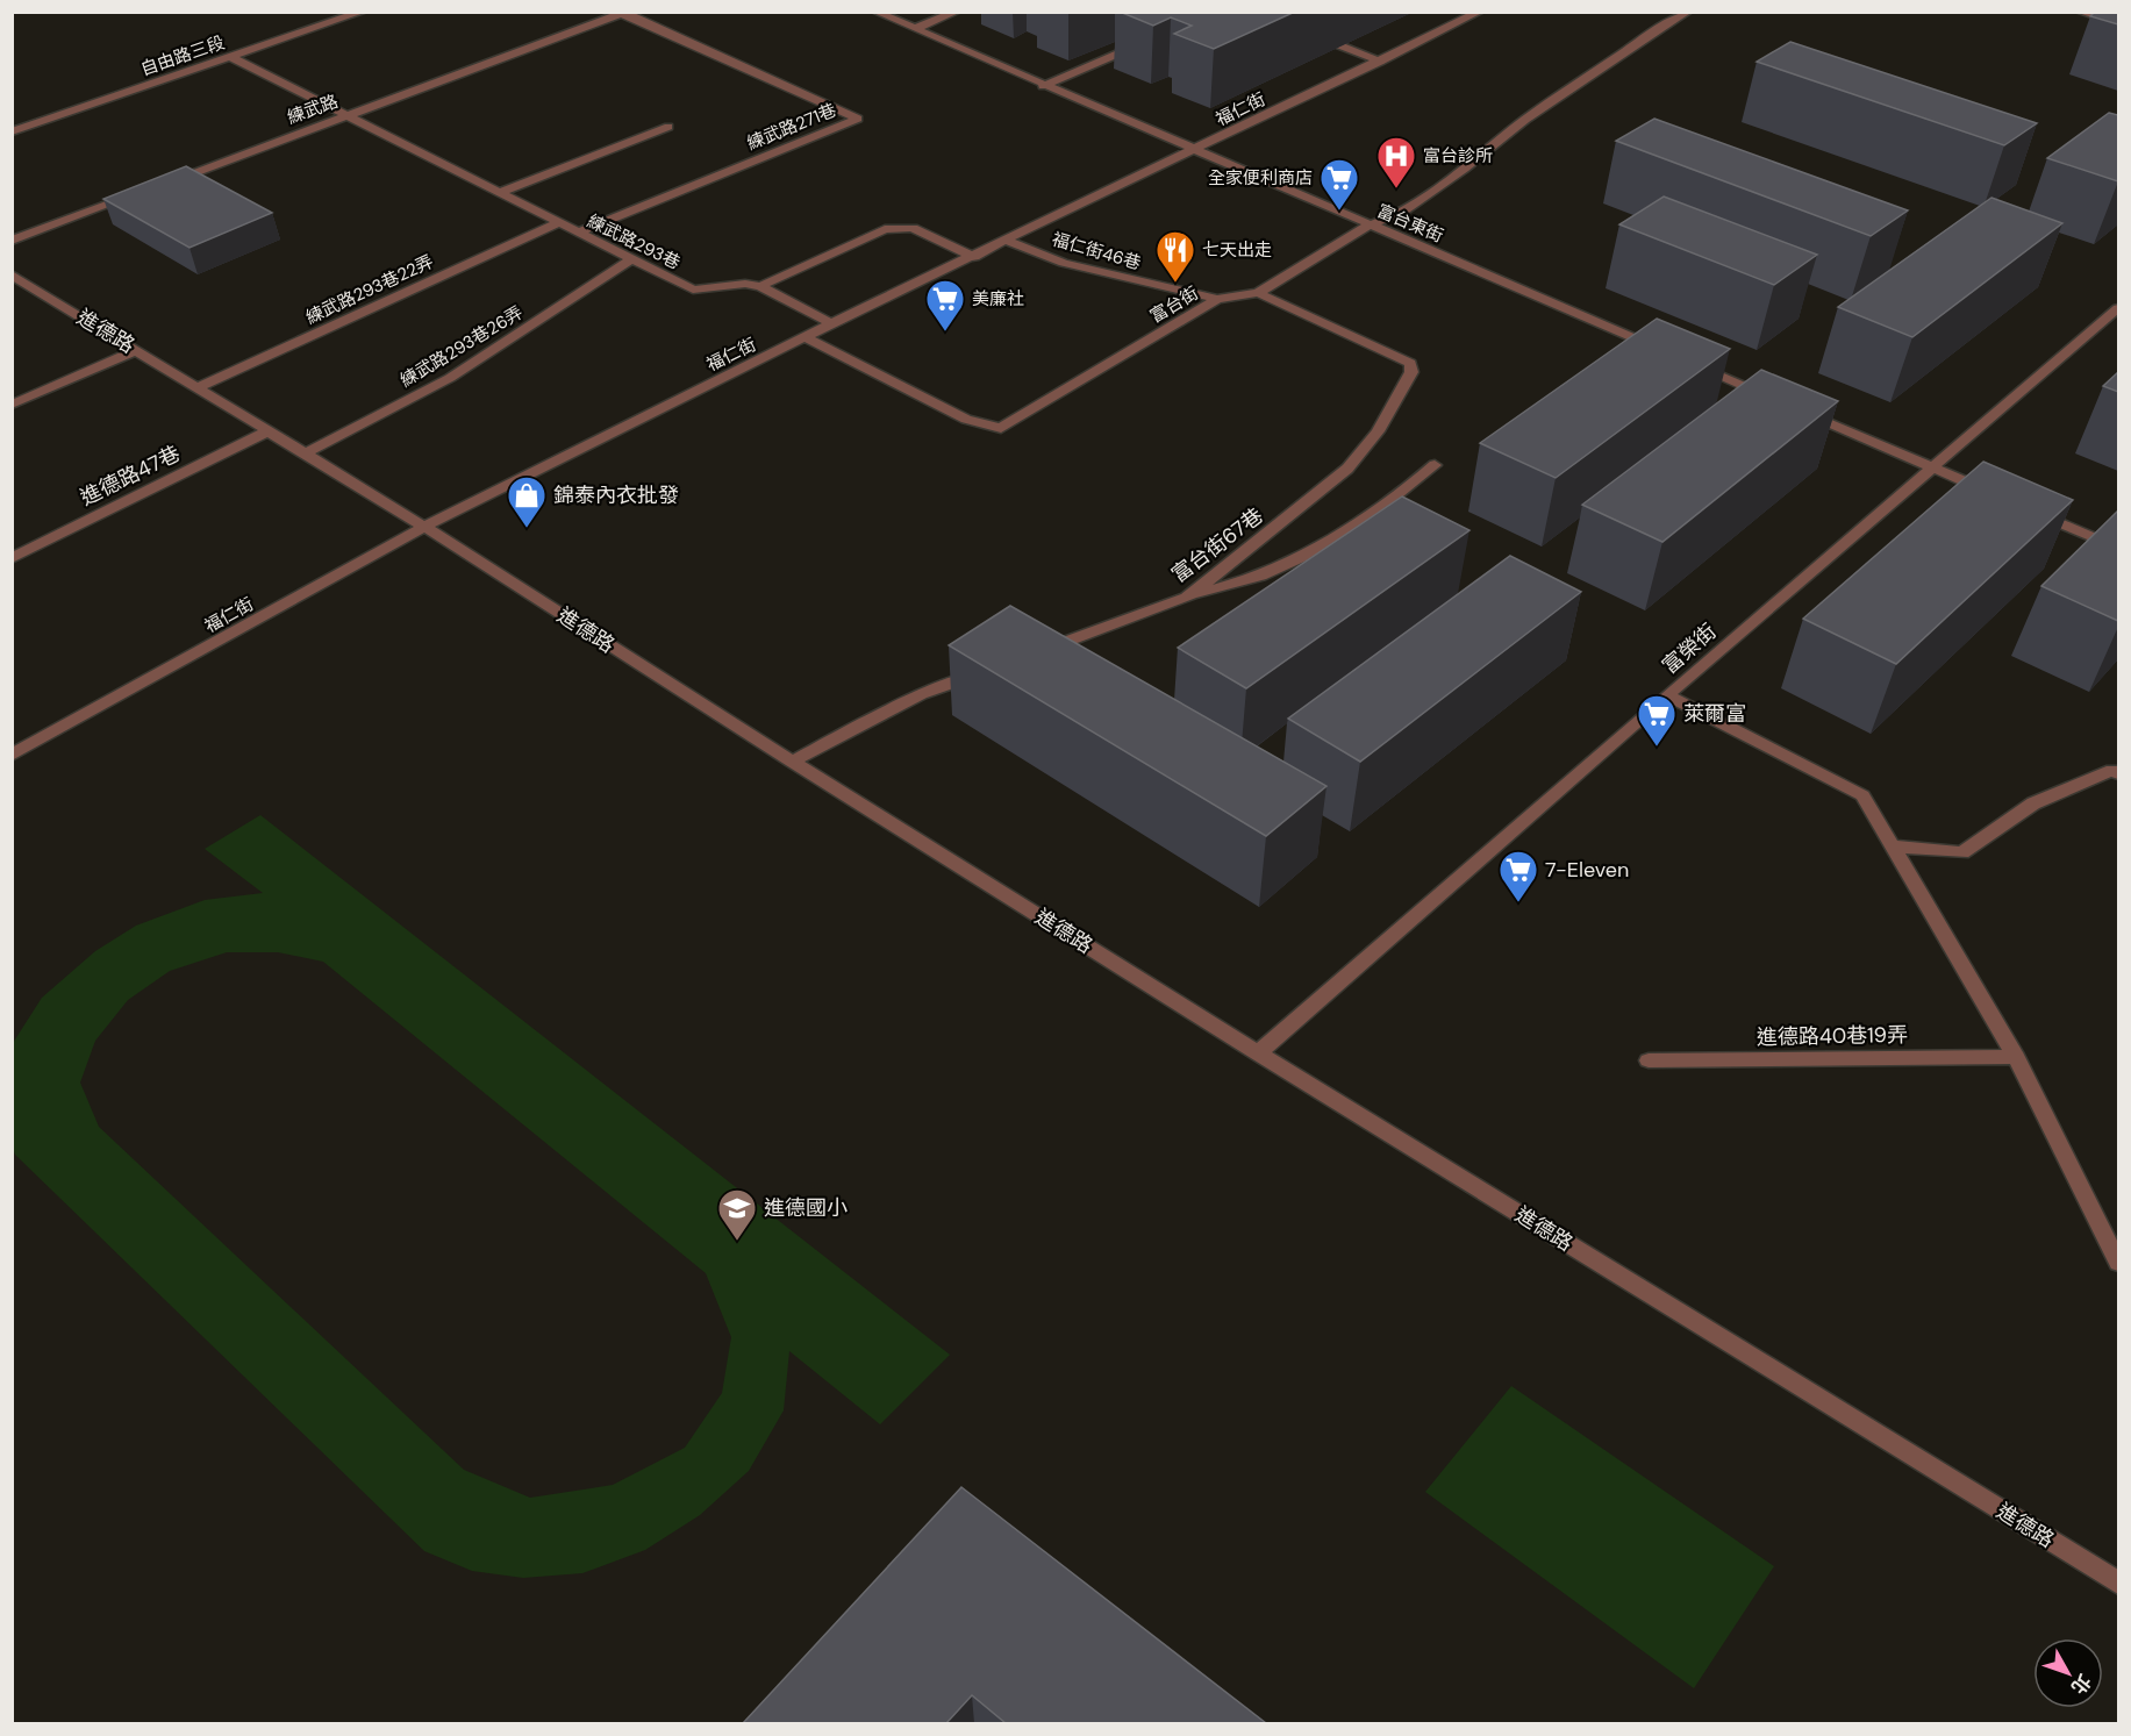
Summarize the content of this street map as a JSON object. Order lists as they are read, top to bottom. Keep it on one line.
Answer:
{"streets":{"street":["自由路三段","練武路","福仁街","練武路271巷","富台東街","練武路293巷","福仁街46巷","練武路293巷22弄","富台街","進德路","練武路293巷26弄","進德路47巷","富台街67巷","富榮街","進德路40巷19弄"]},"crossings":[["自由路三段","練武路293巷"],["練武路","練武路271巷"],["練武路","練武路293巷"],["福仁街","富台東街"],["福仁街","練武路293巷"],["福仁街","福仁街46巷"],["福仁街","富台街"],["福仁街","進德路"],["練武路271巷","練武路293巷"],["富台東街","富台街"],["練武路293巷","練武路293巷22弄"],["練武路293巷","練武路293巷26弄"],["福仁街46巷","富台街"],["練武路293巷22弄","進德路"],["富台街","富台街67巷"],["進德路","練武路293巷26弄"],["進德路","進德路47巷"],["進德路","富榮街"]],"places":{"hospital":["富台診所"],"supermarket":["全家便利商店","美廉社","萊爾富","7-Eleven"],"restaurant":["七天出走"],"shop":["錦泰內衣批發"],"school or university":["進德國小"]},"north":"bottom right"}
